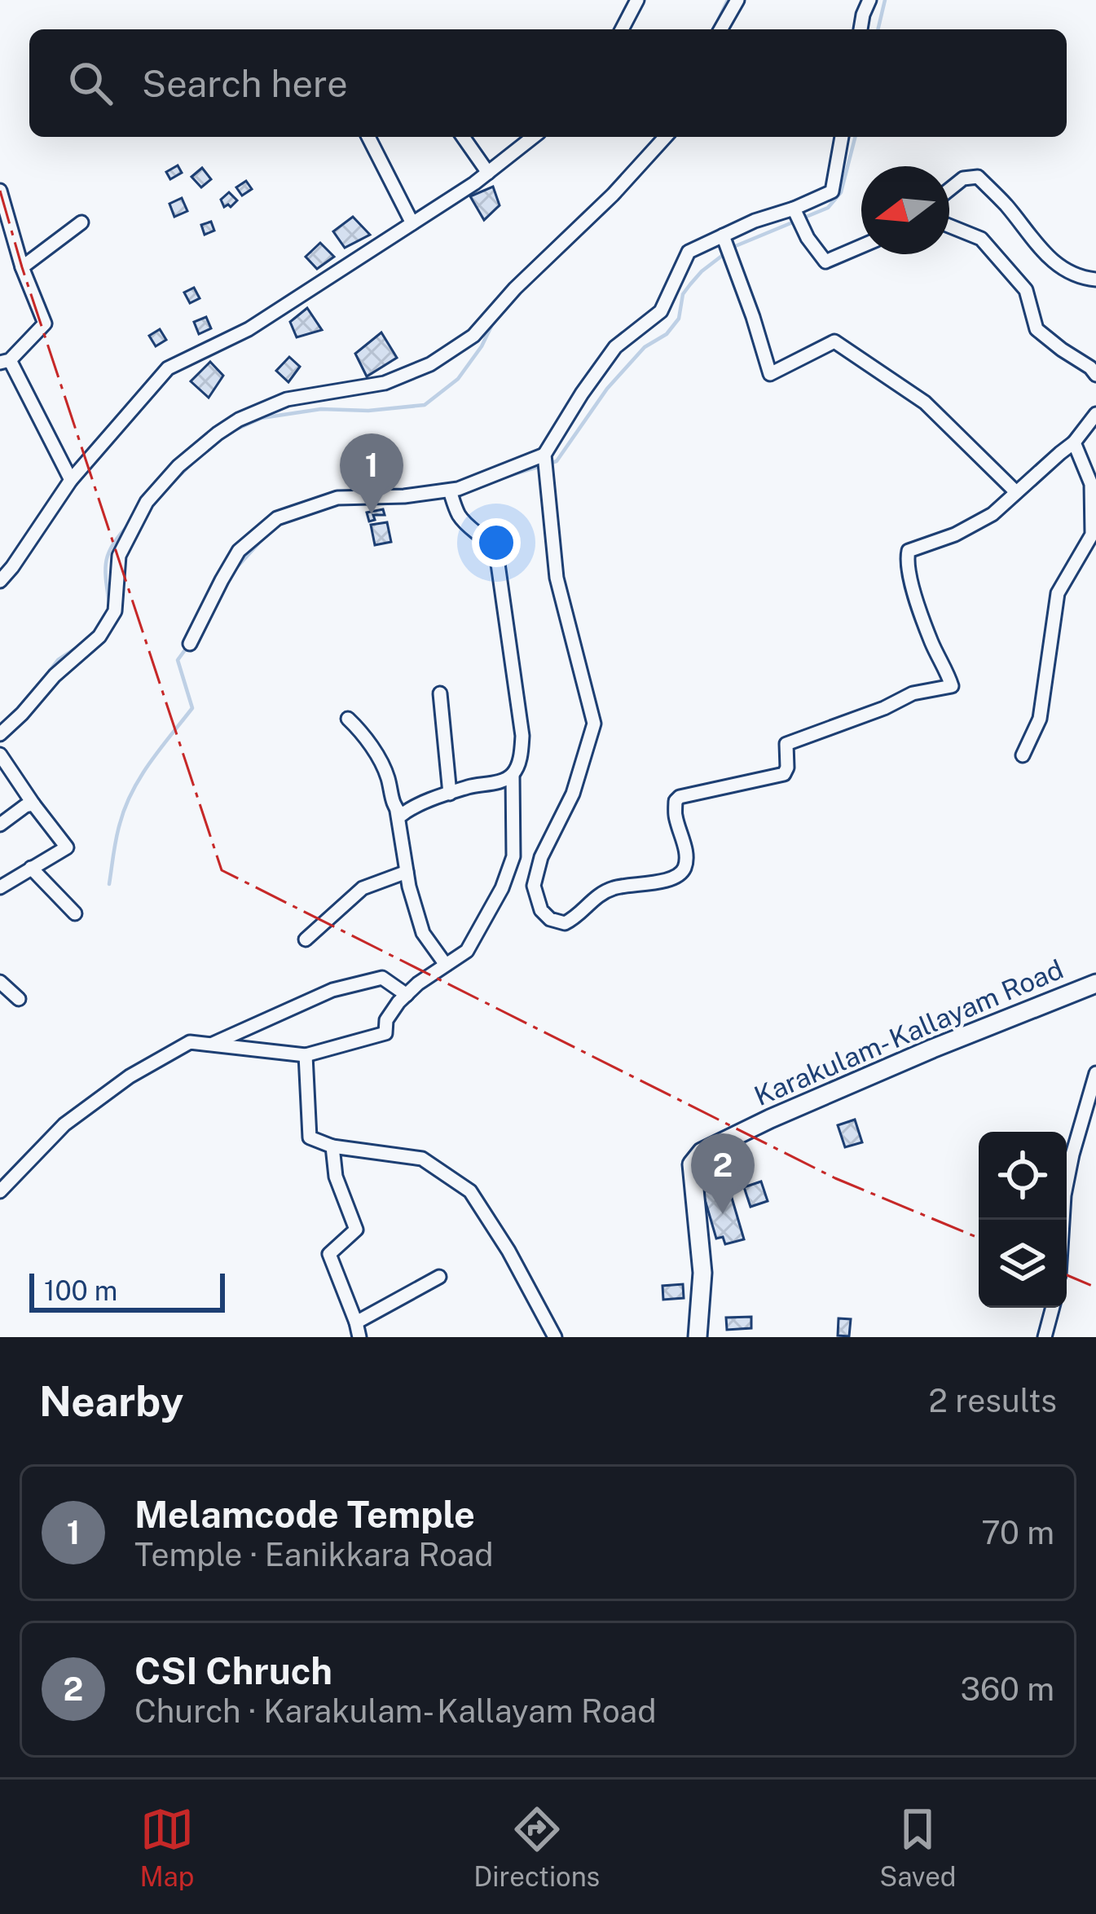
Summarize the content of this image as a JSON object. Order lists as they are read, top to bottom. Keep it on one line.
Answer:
{"streets":{"street":["Karakulam- Kallayam Road"]},"scale_bar":"100 m","north":"left","page":{"search":"Search here","pins":["1","2"],"scale":"100 m","heading":["Nearby","2 results"],"list":[{"mark":"1","name":"Melamcode Temple","note":"Temple · Eanikkara Road","value":"70 m"},{"mark":"2","name":"CSI Chruch","note":"Church · Karakulam- Kallayam Road","value":"360 m"}],"nav":["Map","Directions","Saved"]}}
